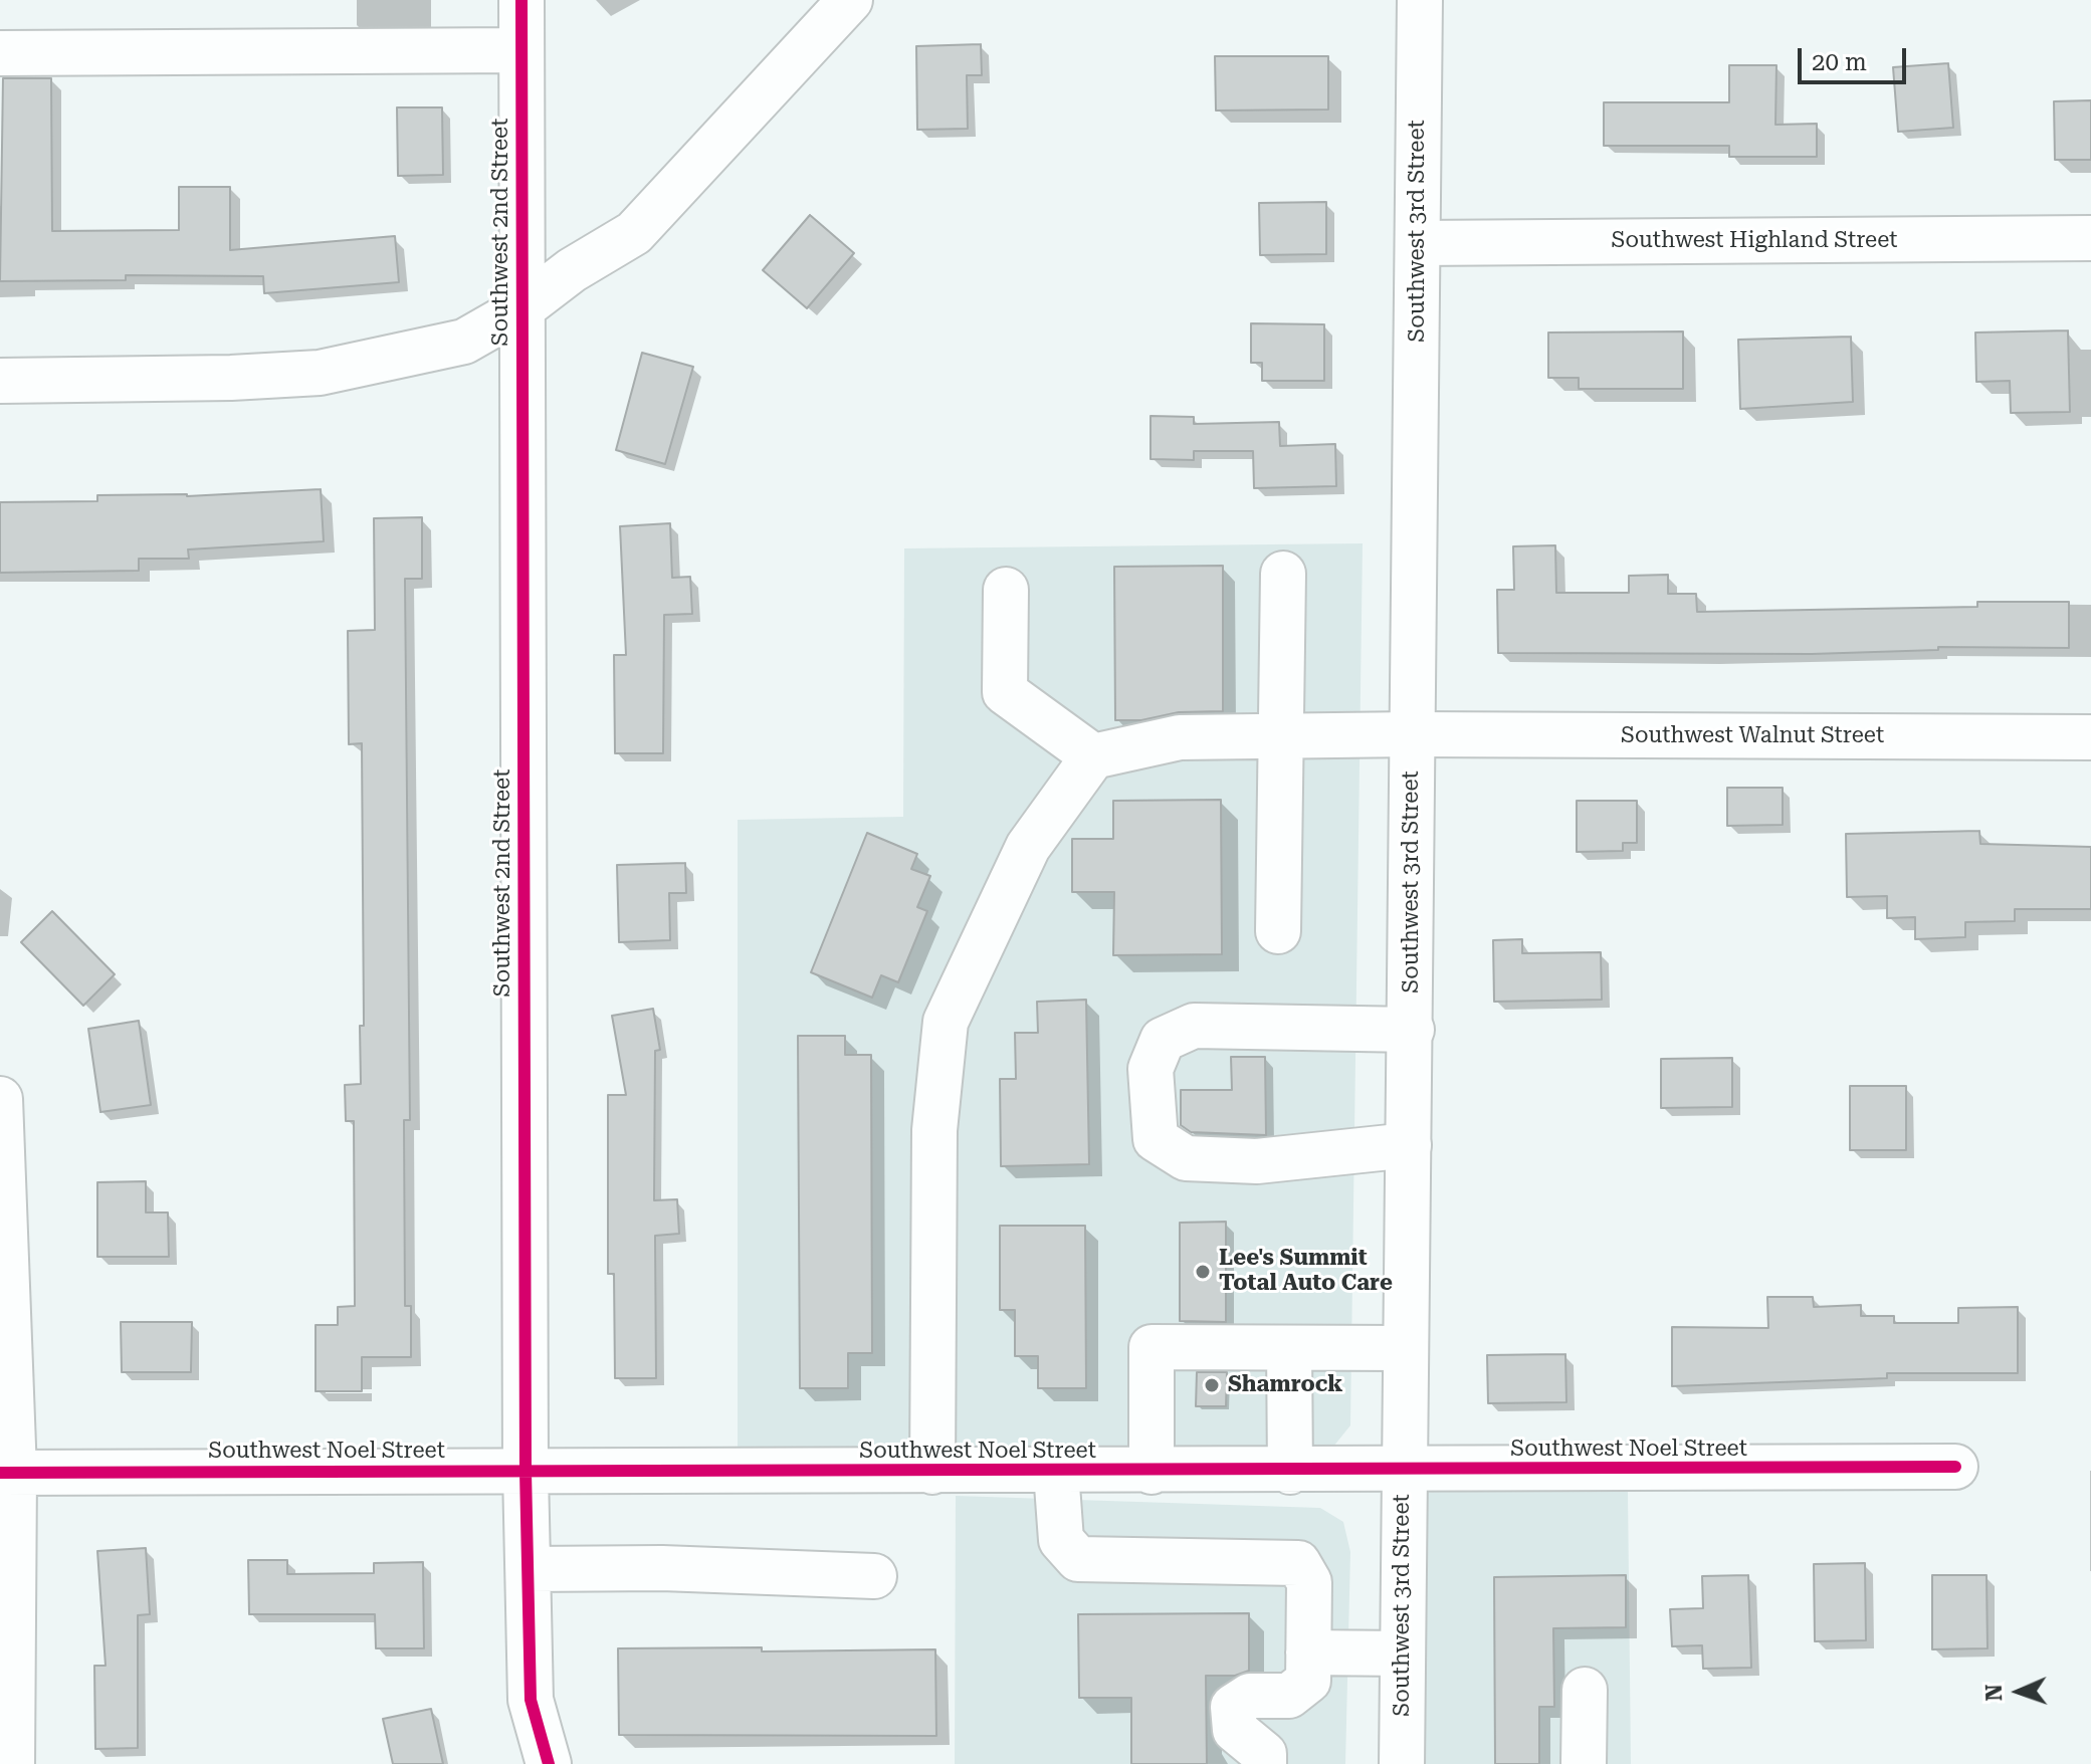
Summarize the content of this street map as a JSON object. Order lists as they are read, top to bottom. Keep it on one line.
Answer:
{"streets":{"street":["Southwest 3rd Street","Southwest 2nd Street","Southwest Highland Street","Southwest Walnut Street","Southwest Noel Street"]},"crossings":[["Southwest 3rd Street","Southwest Highland Street"],["Southwest 3rd Street","Southwest Walnut Street"],["Southwest 3rd Street","Southwest Noel Street"],["Southwest 2nd Street","Southwest Noel Street"]],"places":["Lee's Summit Total Auto Care","Shamrock"],"scale_bar":"20 m","north":"left"}
